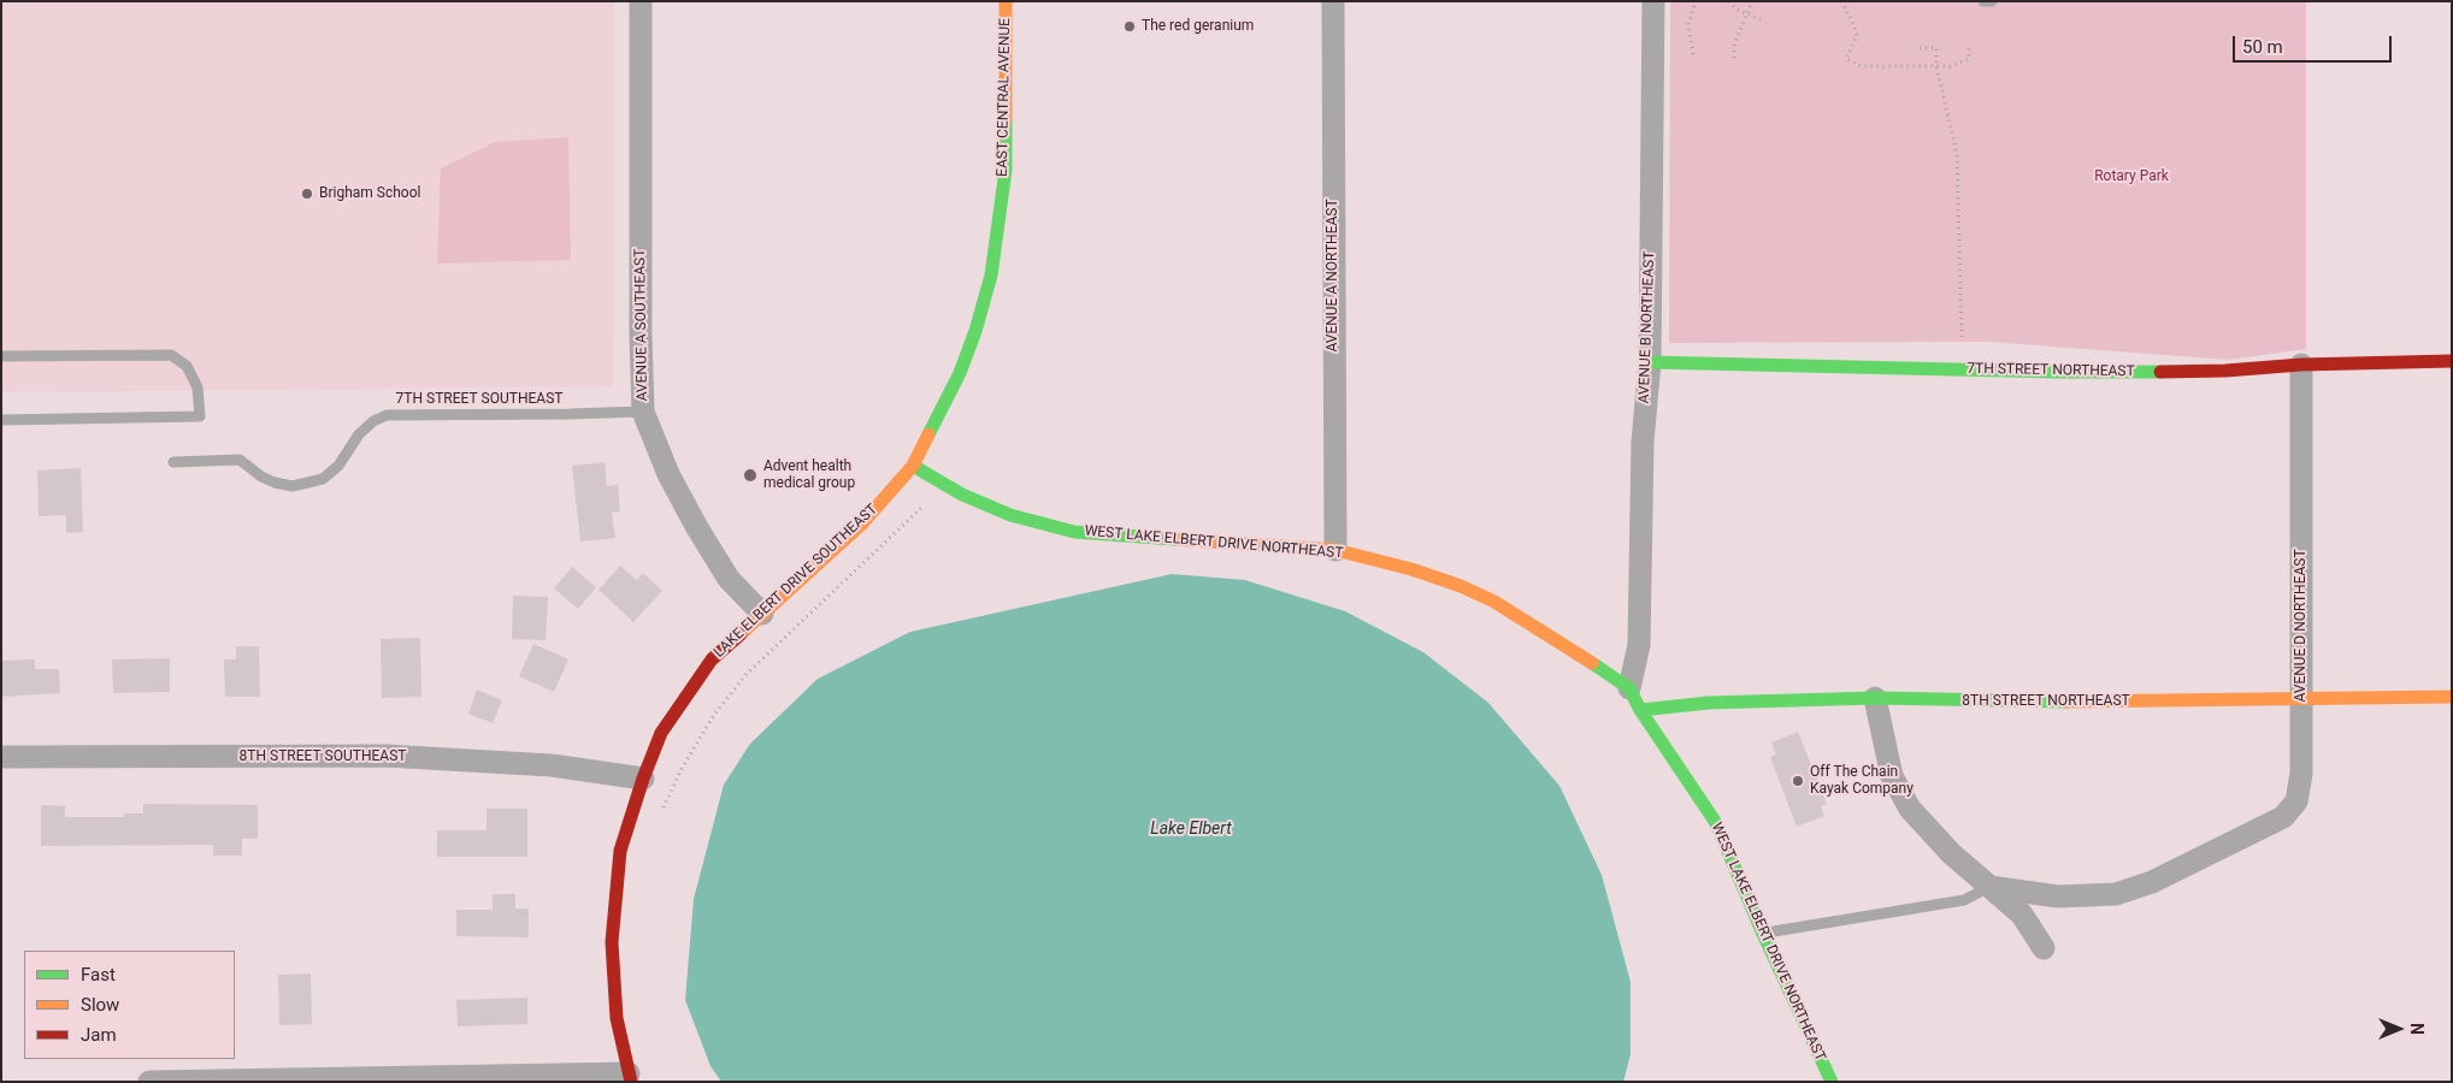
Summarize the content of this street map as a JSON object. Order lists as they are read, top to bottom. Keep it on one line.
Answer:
{"streets":{"street":["EAST CENTRAL AVENUE","AVENUE A NORTHEAST","AVENUE A SOUTHEAST","AVENUE B NORTHEAST","7TH STREET NORTHEAST","WEST LAKE ELBERT DRIVE NORTHEAST","LAKE ELBERT DRIVE SOUTHEAST","AVENUE D NORTHEAST","8TH STREET NORTHEAST","8TH STREET SOUTHEAST"],"lane":["7TH STREET SOUTHEAST"]},"crossings":[["EAST CENTRAL AVENUE","WEST LAKE ELBERT DRIVE NORTHEAST"],["EAST CENTRAL AVENUE","LAKE ELBERT DRIVE SOUTHEAST"],["AVENUE A NORTHEAST","WEST LAKE ELBERT DRIVE NORTHEAST"],["AVENUE A SOUTHEAST","7TH STREET SOUTHEAST"],["AVENUE A SOUTHEAST","LAKE ELBERT DRIVE SOUTHEAST"],["AVENUE B NORTHEAST","7TH STREET NORTHEAST"],["AVENUE B NORTHEAST","WEST LAKE ELBERT DRIVE NORTHEAST"],["7TH STREET NORTHEAST","AVENUE D NORTHEAST"],["WEST LAKE ELBERT DRIVE NORTHEAST","LAKE ELBERT DRIVE SOUTHEAST"],["WEST LAKE ELBERT DRIVE NORTHEAST","8TH STREET NORTHEAST"],["LAKE ELBERT DRIVE SOUTHEAST","8TH STREET SOUTHEAST"],["AVENUE D NORTHEAST","8TH STREET NORTHEAST"]],"water":["Lake Elbert"],"parks":["Rotary Park"],"places":["The red geranium","Brigham School","Advent health medical group","Off The Chain Kayak Company"],"legend":["Fast","Slow","Jam"],"scale_bar":"50 m","north":"right"}
